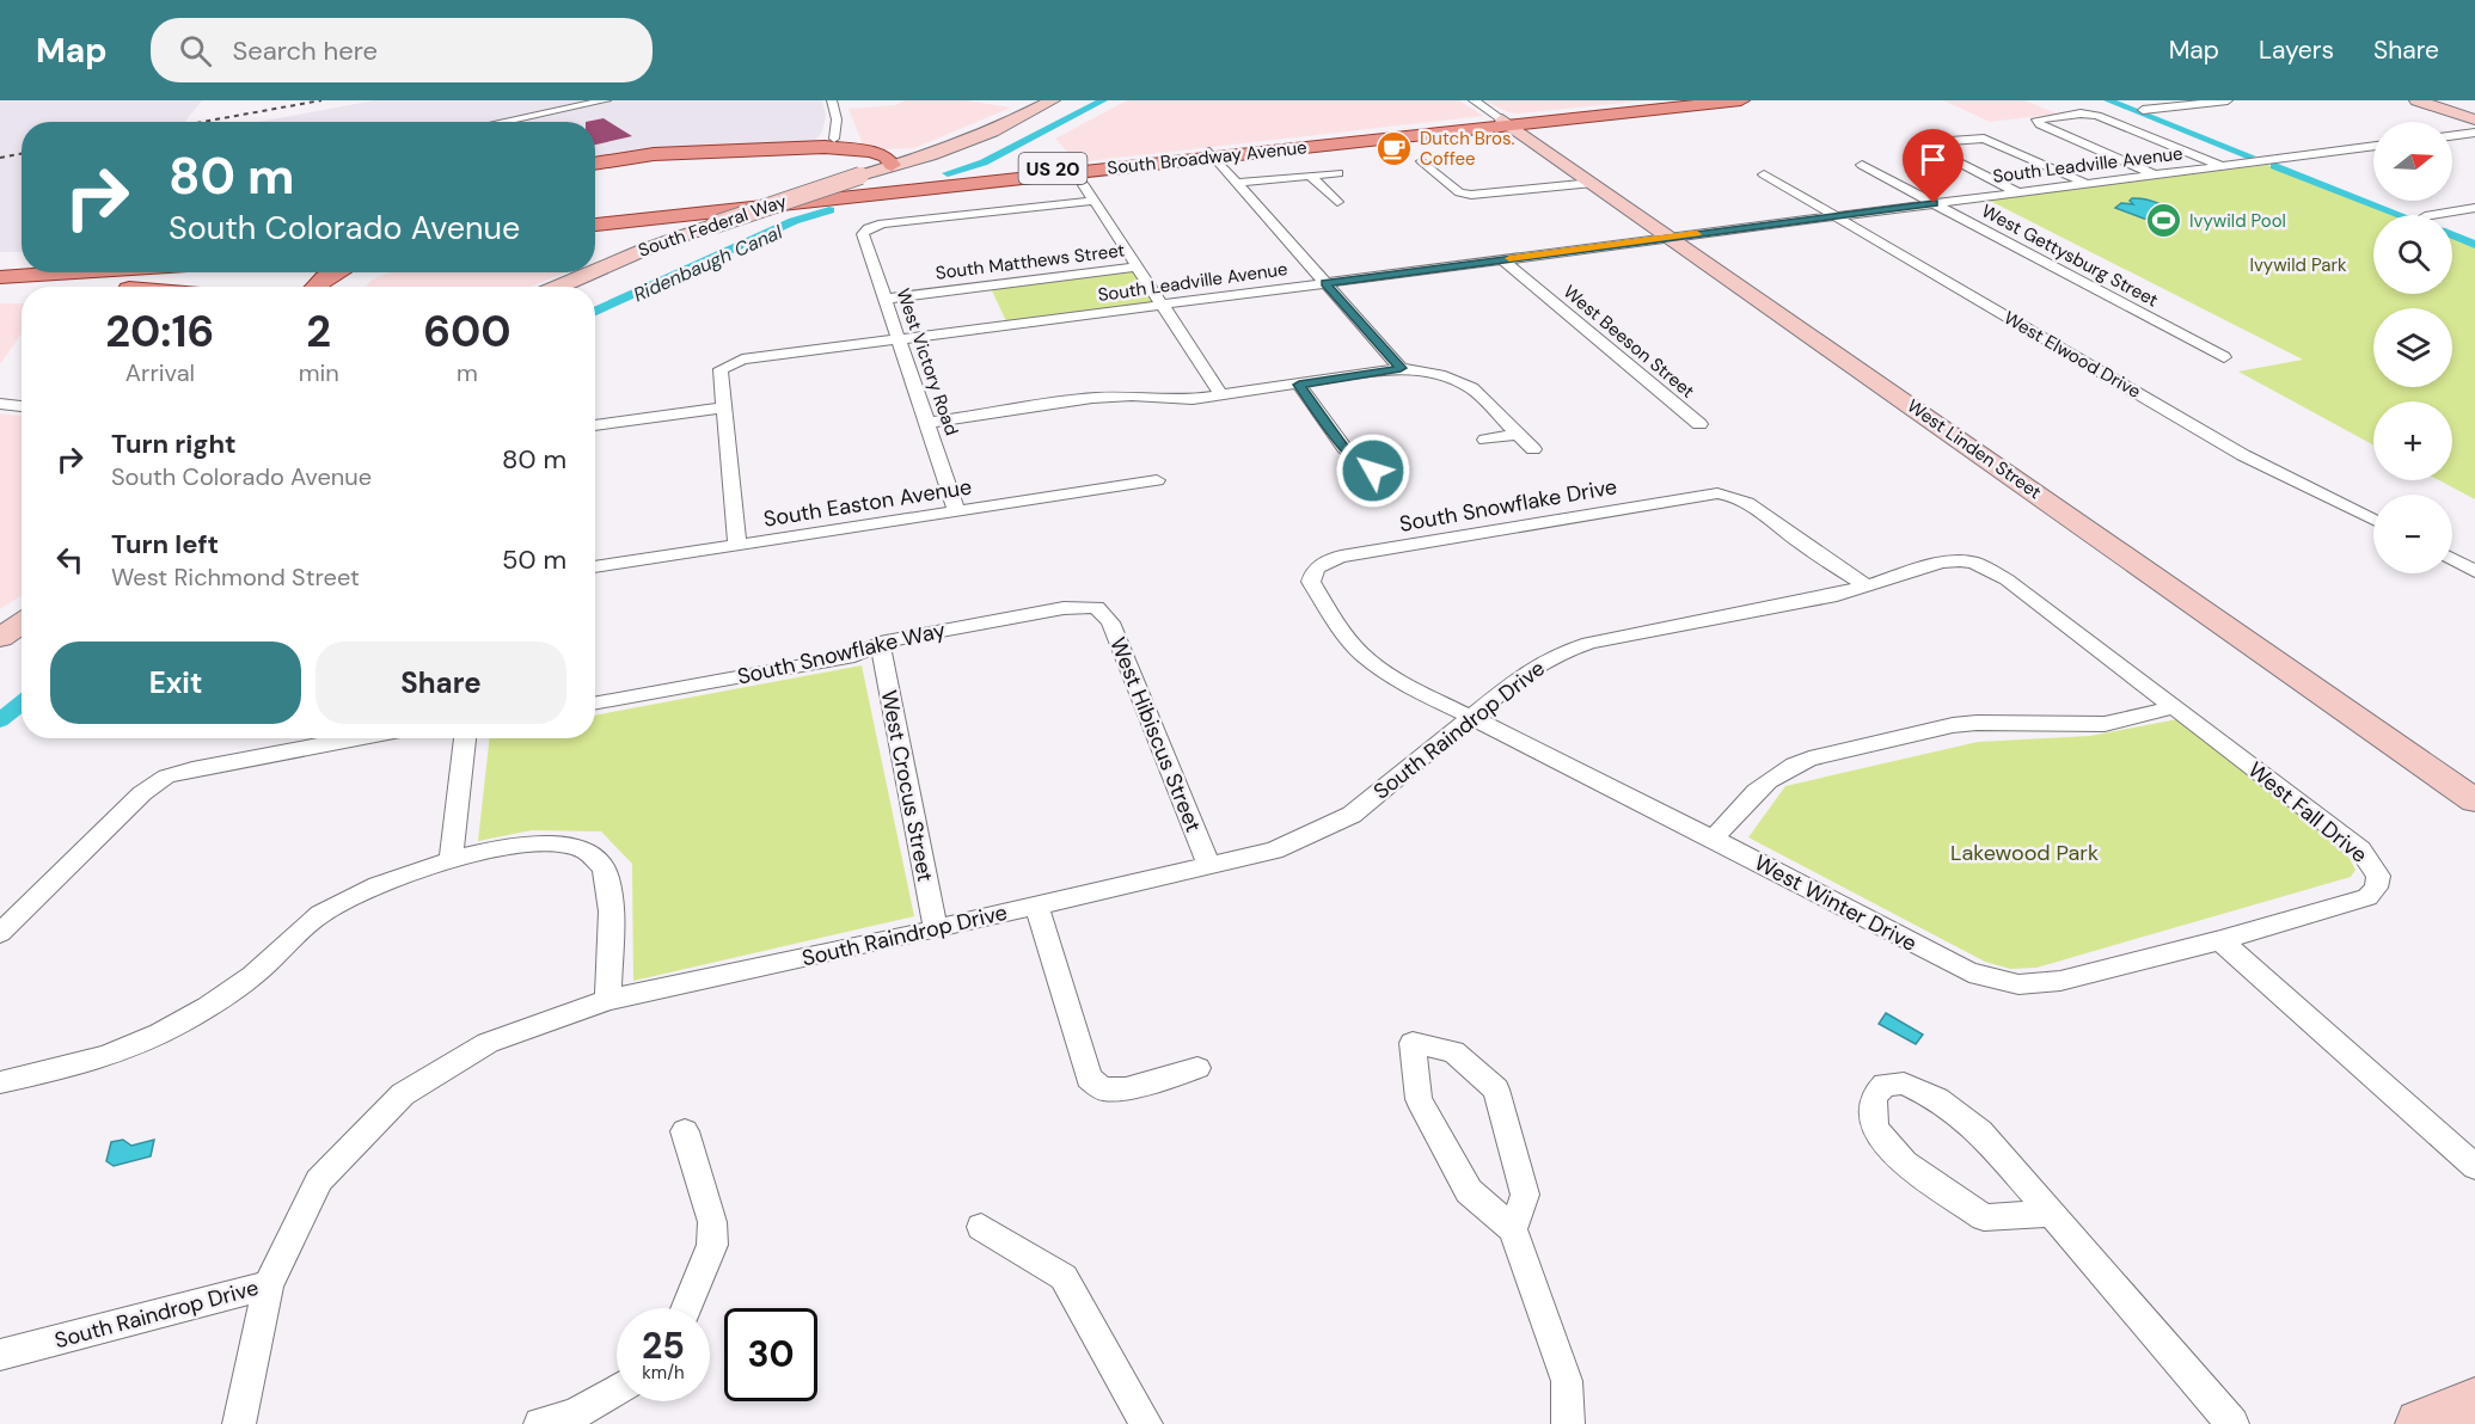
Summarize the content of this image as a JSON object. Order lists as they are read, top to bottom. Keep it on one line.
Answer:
{"streets":{"main road":["South Broadway Avenue","US 20"],"street":["South Leadville Avenue","South Federal Way","West Gettysburg Street","South Matthews Street","West Beeson Street","West Elwood Drive","West Victory Road","West Linden Street","South Easton Avenue","South Snowflake Drive","South Snowflake Way","South Raindrop Drive","West Hibiscus Street","West Crocus Street","West Fall Drive","West Winter Drive"]},"crossings":[["South Broadway Avenue","South Federal Way"],["South Broadway Avenue","West Linden Street"],["South Leadville Avenue","West Gettysburg Street"],["South Leadville Avenue","West Beeson Street"],["South Leadville Avenue","West Elwood Drive"],["South Leadville Avenue","West Victory Road"],["South Leadville Avenue","West Linden Street"],["South Matthews Street","West Victory Road"],["West Victory Road","South Easton Avenue"],["South Snowflake Drive","South Raindrop Drive"],["South Snowflake Drive","West Fall Drive"],["South Snowflake Drive","West Winter Drive"],["South Snowflake Way","West Hibiscus Street"],["South Snowflake Way","West Crocus Street"],["South Raindrop Drive","West Hibiscus Street"],["South Raindrop Drive","West Crocus Street"],["South Raindrop Drive","West Fall Drive"],["South Raindrop Drive","West Winter Drive"],["West Fall Drive","West Winter Drive"]],"water":["Ridenbaugh Canal"],"parks":["Ivywild Park","Lakewood Park"],"places":{"cafe":["Dutch Bros. Coffee"],"sports":["Ivywild Pool"]},"north":"right","page":{"header":"Map","search":"Search here","nav":["Map","Layers","Share"],"map_buttons":["+","−"],"turn":["80 m","South Colorado Avenue"],"eta":["20:16","Arrival","2","min","600","m"],"list":[{"name":"Turn right","note":"South Colorado Avenue","value":"80 m"},{"name":"Turn left","note":"West Richmond Street","value":"50 m"}],"buttons":["Exit","Share"],"speed":"25 km/h","limit":"30"}}
